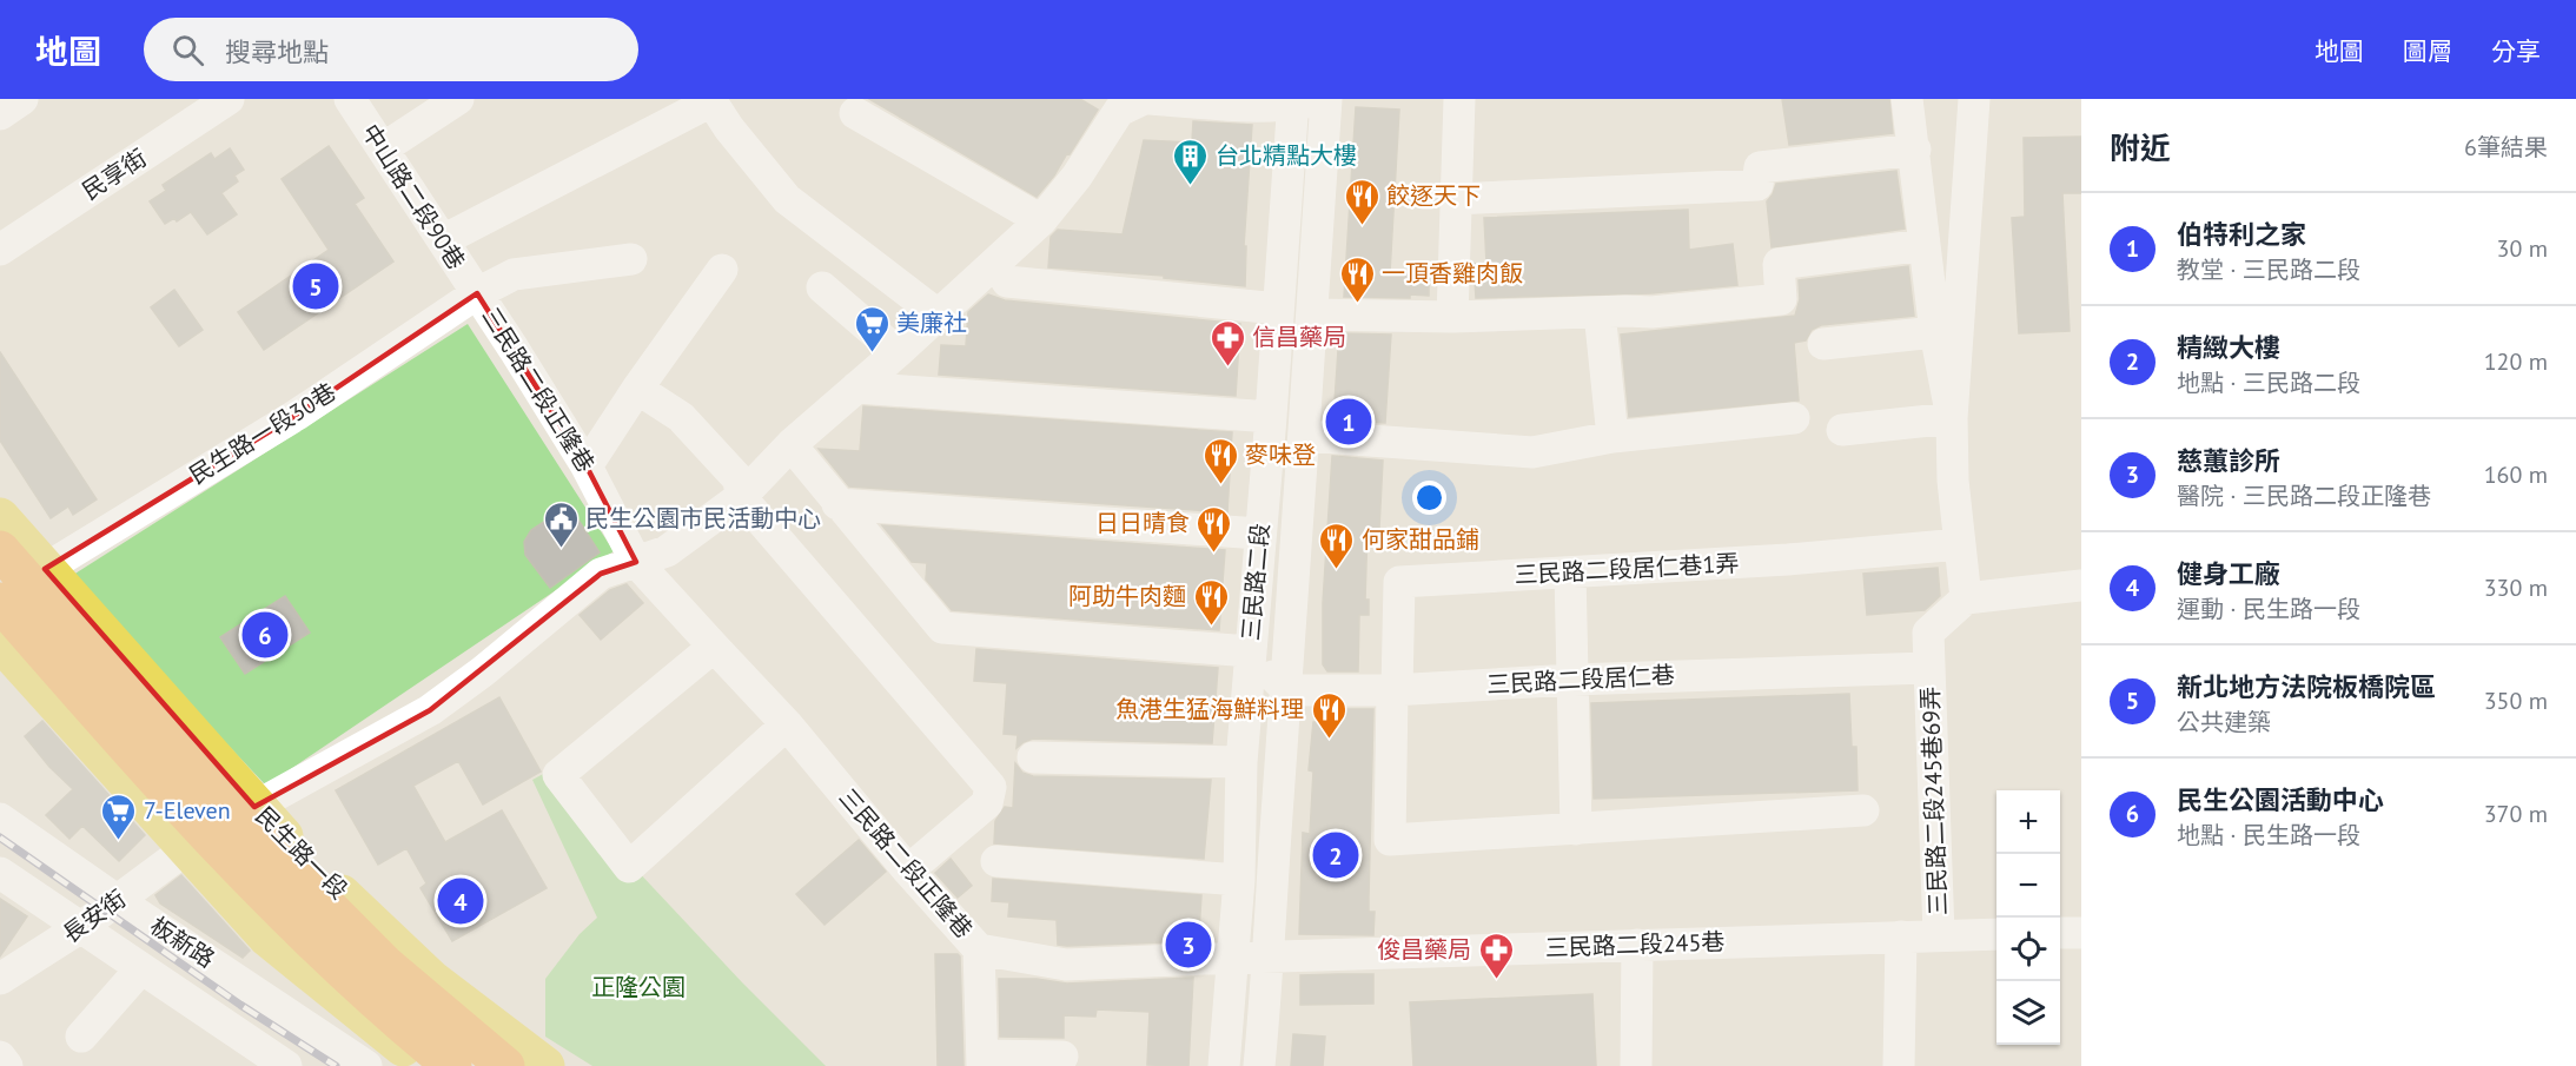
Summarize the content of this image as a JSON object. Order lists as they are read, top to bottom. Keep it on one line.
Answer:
{"streets":{"main road":["民生路一段"],"street":["民享街","中山路二段90巷","三民路二段正隆巷","民生路一段30巷","三民路二段居仁巷1弄","三民路二段","三民路二段居仁巷","三民路二段245巷69弄","長安街","板新路","三民路二段245巷"]},"crossings":[["中山路二段90巷","三民路二段正隆巷"],["中山路二段90巷","民生路一段30巷"],["三民路二段正隆巷","民生路一段30巷"],["三民路二段正隆巷","三民路二段"],["三民路二段正隆巷","三民路二段245巷"],["民生路一段30巷","民生路一段"],["三民路二段居仁巷1弄","三民路二段居仁巷"],["三民路二段","三民路二段居仁巷"],["三民路二段","三民路二段245巷"],["三民路二段居仁巷","三民路二段245巷69弄"],["三民路二段245巷69弄","三民路二段245巷"],["民生路一段","長安街"],["長安街","板新路"]],"parks":["正隆公園"],"places":{"building":["台北精點大樓"],"restaurant":["餃逐天下","一頂香雞肉飯","麥味登","日日晴食","何家甜品鋪","阿助牛肉麵","魚港生猛海鮮料理"],"supermarket":["美廉社","7-Eleven"],"pharmacy":["信昌藥局","俊昌藥局"],"public building":["民生公園市民活動中心"]},"page":{"header":"地圖","search":"搜尋地點","nav":["地圖","圖層","分享"],"heading":["附近","6筆結果"],"list":[{"mark":"1","name":"伯特利之家","note":"教堂 · 三民路二段","value":"30 m"},{"mark":"2","name":"精緻大樓","note":"地點 · 三民路二段","value":"120 m"},{"mark":"3","name":"慈蕙診所","note":"醫院 · 三民路二段正隆巷","value":"160 m"},{"mark":"4","name":"健身工廠","note":"運動 · 民生路一段","value":"330 m"},{"mark":"5","name":"新北地方法院板橋院區","note":"公共建築","value":"350 m"},{"mark":"6","name":"民生公園活動中心","note":"地點 · 民生路一段","value":"370 m"}],"pins":["5","1","6","2","4","3"],"map_buttons":["+","−"]}}
